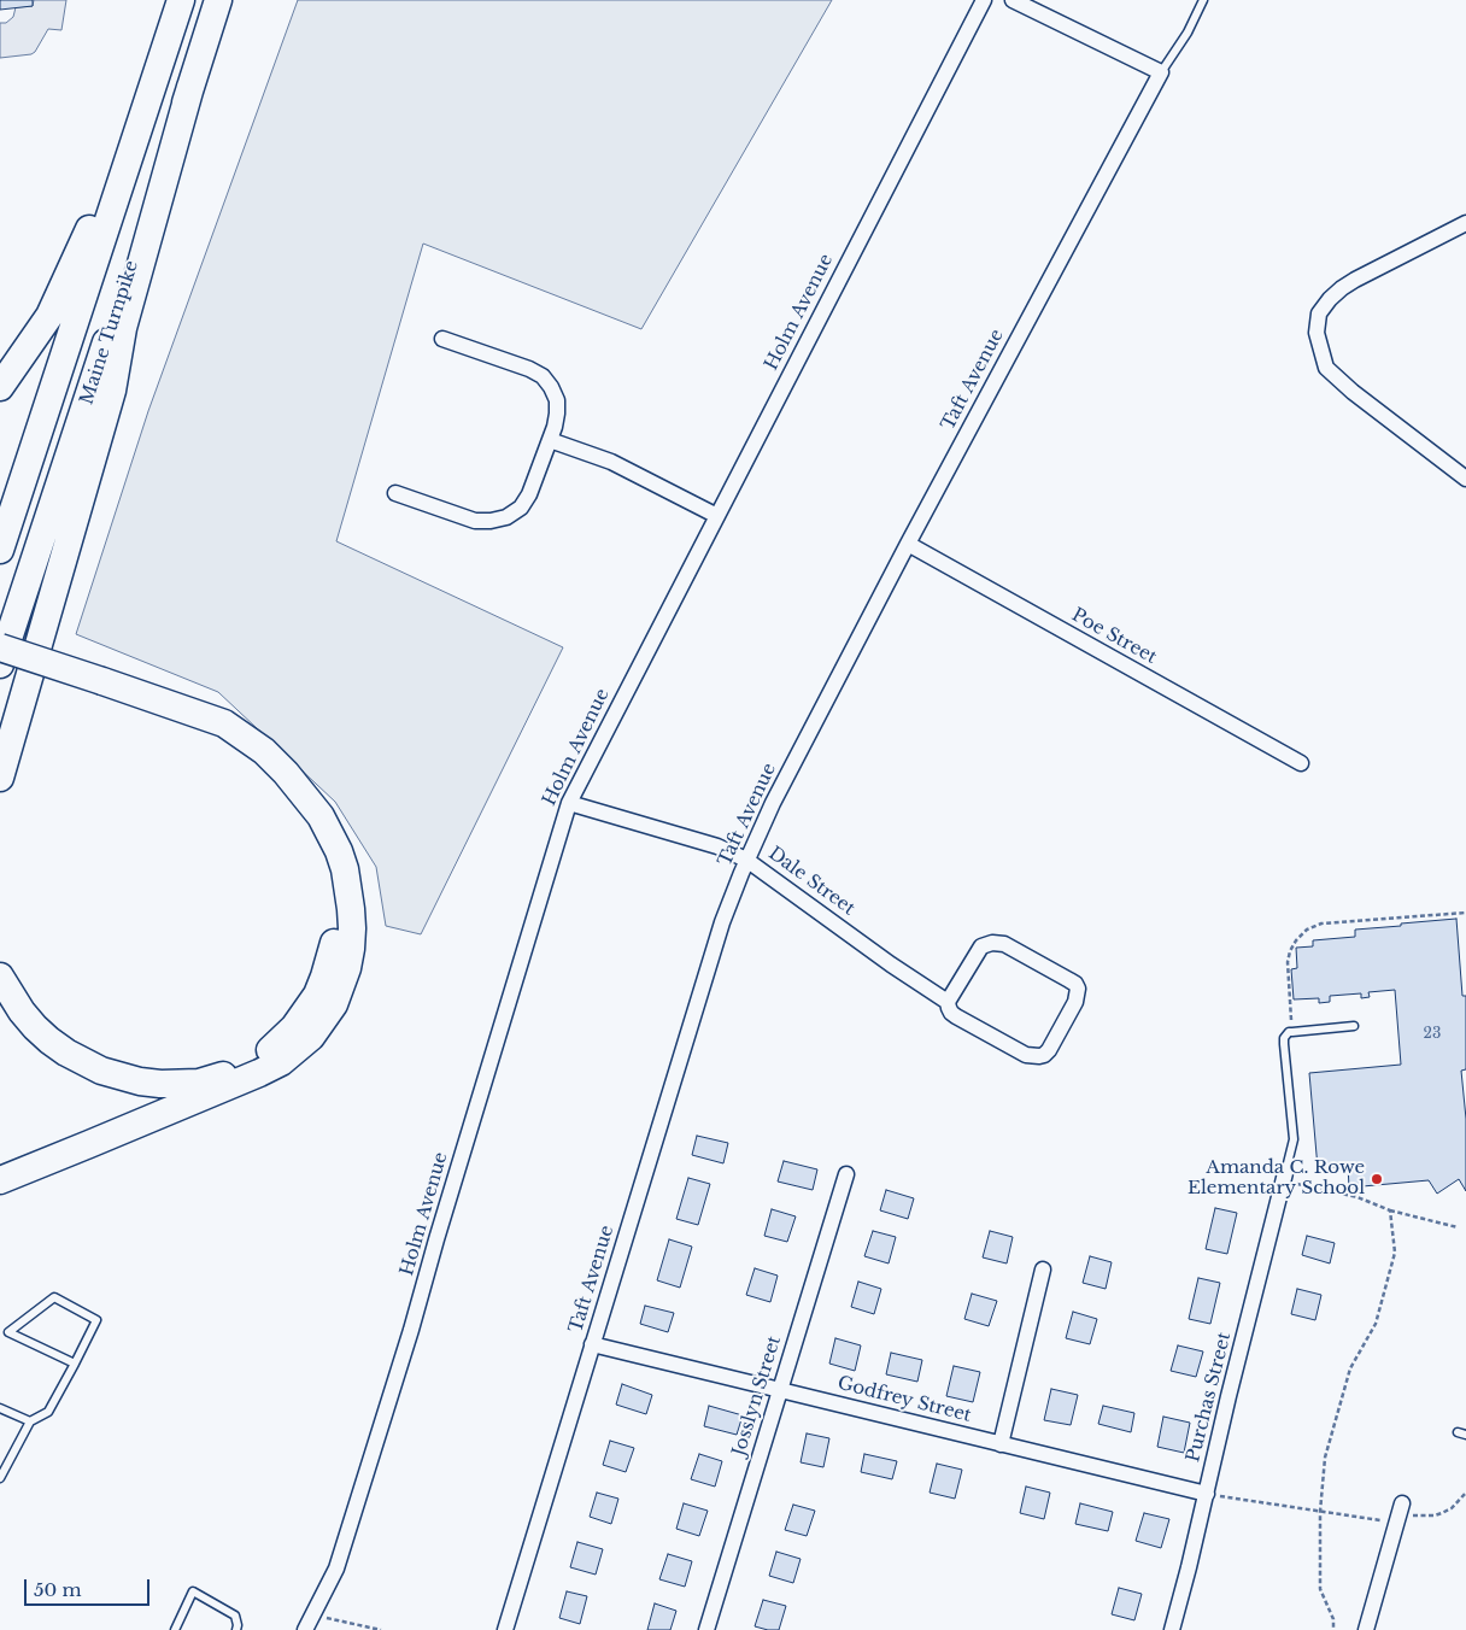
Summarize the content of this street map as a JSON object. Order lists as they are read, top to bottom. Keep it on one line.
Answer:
{"streets":{"highway":["Maine Turnpike"],"street":["Holm Avenue","Taft Avenue","Poe Street","Dale Street","Josslyn Street","Purchas Street","Godfrey Street"]},"crossings":[["Holm Avenue","Dale Street"],["Taft Avenue","Poe Street"],["Taft Avenue","Dale Street"],["Taft Avenue","Godfrey Street"],["Josslyn Street","Godfrey Street"],["Purchas Street","Godfrey Street"]],"places":["Amanda C. Rowe Elementary School"],"house_numbers":["23"],"scale_bar":"50 m"}
